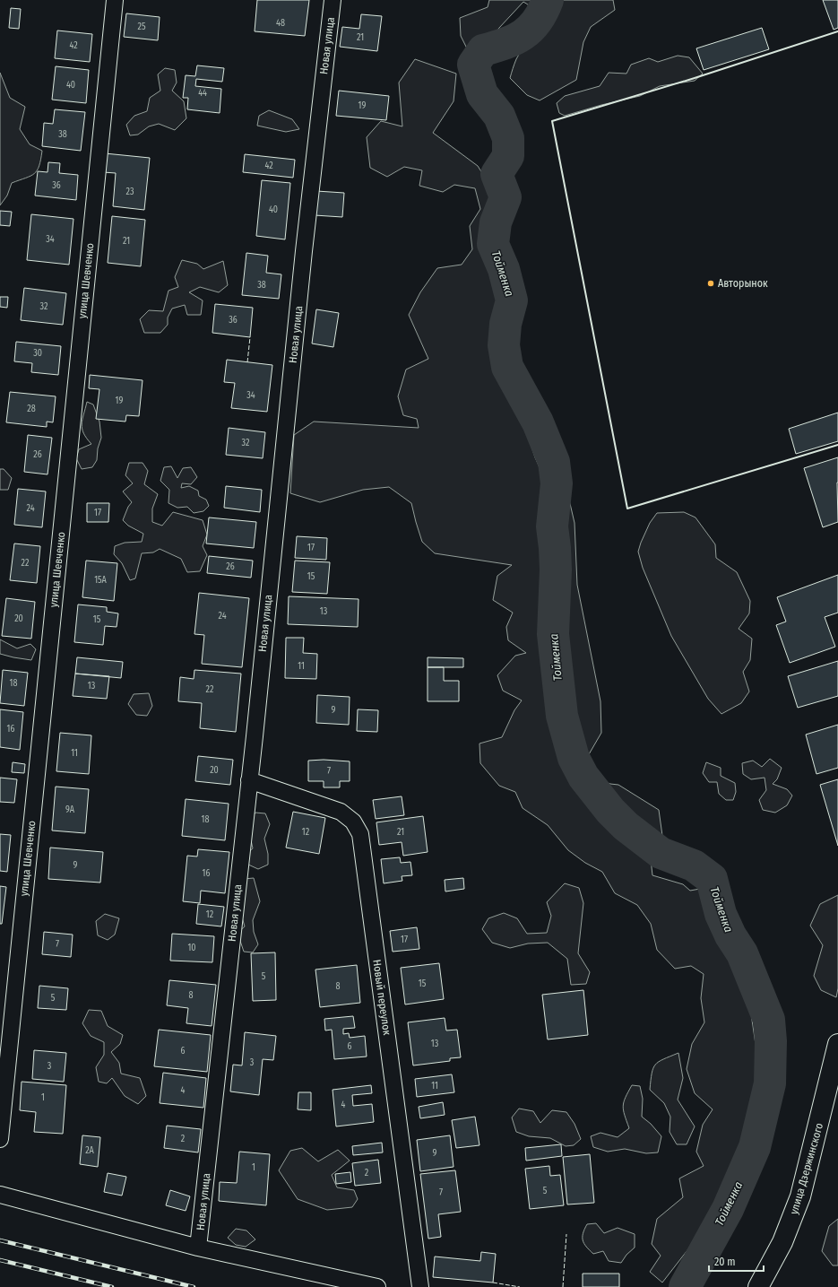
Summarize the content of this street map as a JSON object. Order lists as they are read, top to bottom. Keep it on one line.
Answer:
{"streets":{"street":["Новая улица","улица Шевченко","Новый переулок","улица Дзержинского"]},"crossings":[["Новая улица","Новый переулок"]],"water":["Тойменка"],"places":["Авторынок"],"house_numbers":["48","25","21","42","40","44","19","38","42","36","23","40","34","21","38","32","36","30","34","19","28","32","26","24","17","17","22","26","15","15А","13","24","20","15","11","18","13","22","9","16","11","20","7","9А","18","12","21","9","16","12","17","7","10","5","15","8","8","5","13","6","6","3","3","11","4","1","4","2","2А","9","1","2","5","7"],"scale_bar":"20 m"}
